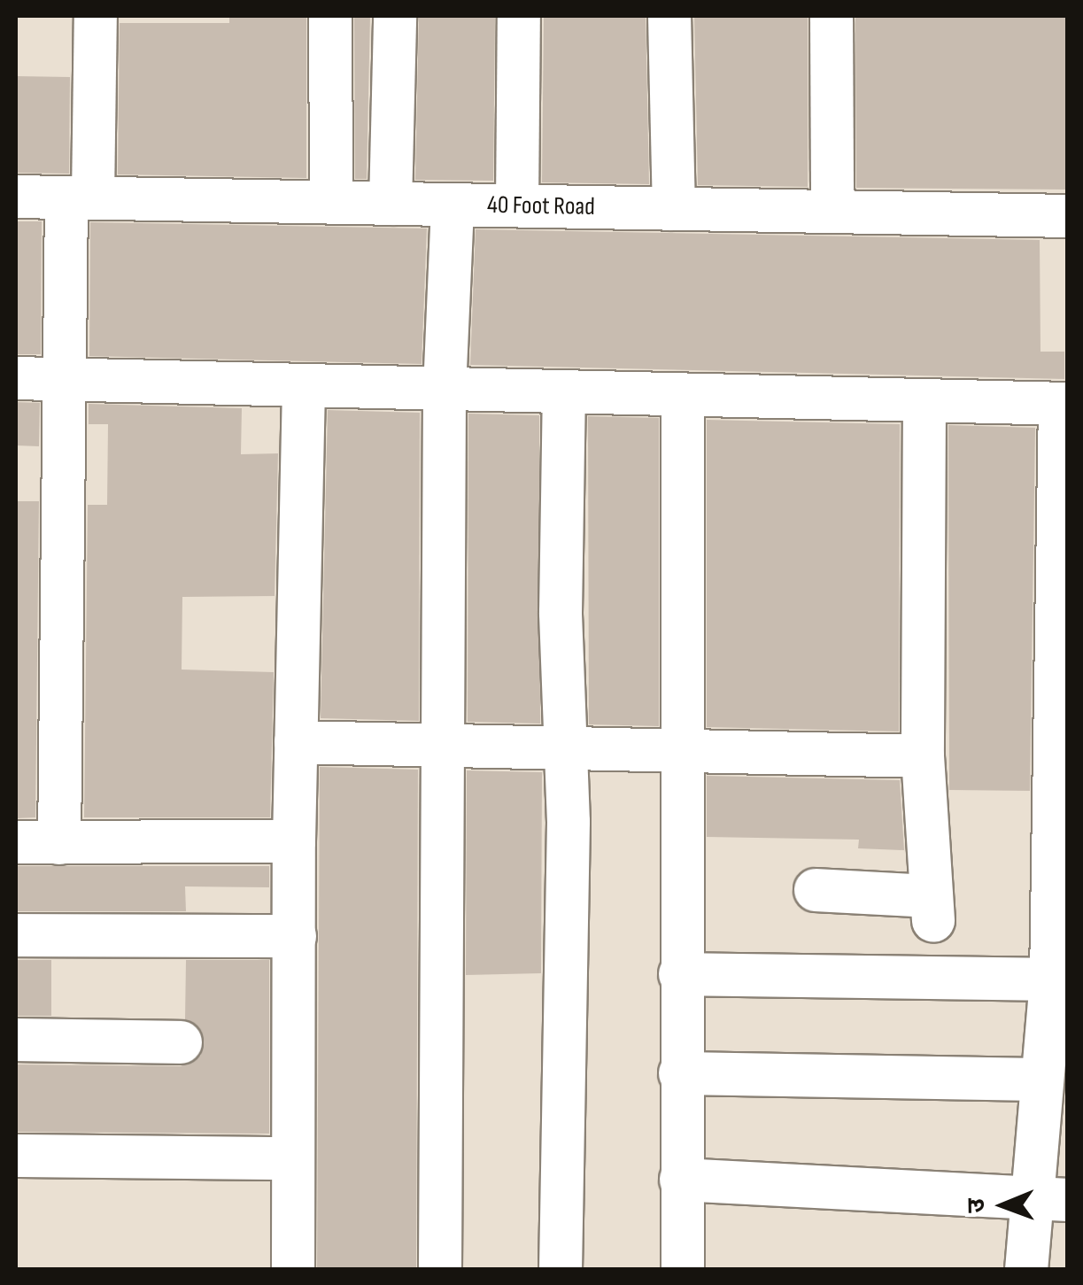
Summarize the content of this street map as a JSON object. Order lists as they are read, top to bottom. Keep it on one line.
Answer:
{"streets":{"street":["40 Foot Road"]},"north":"left"}
